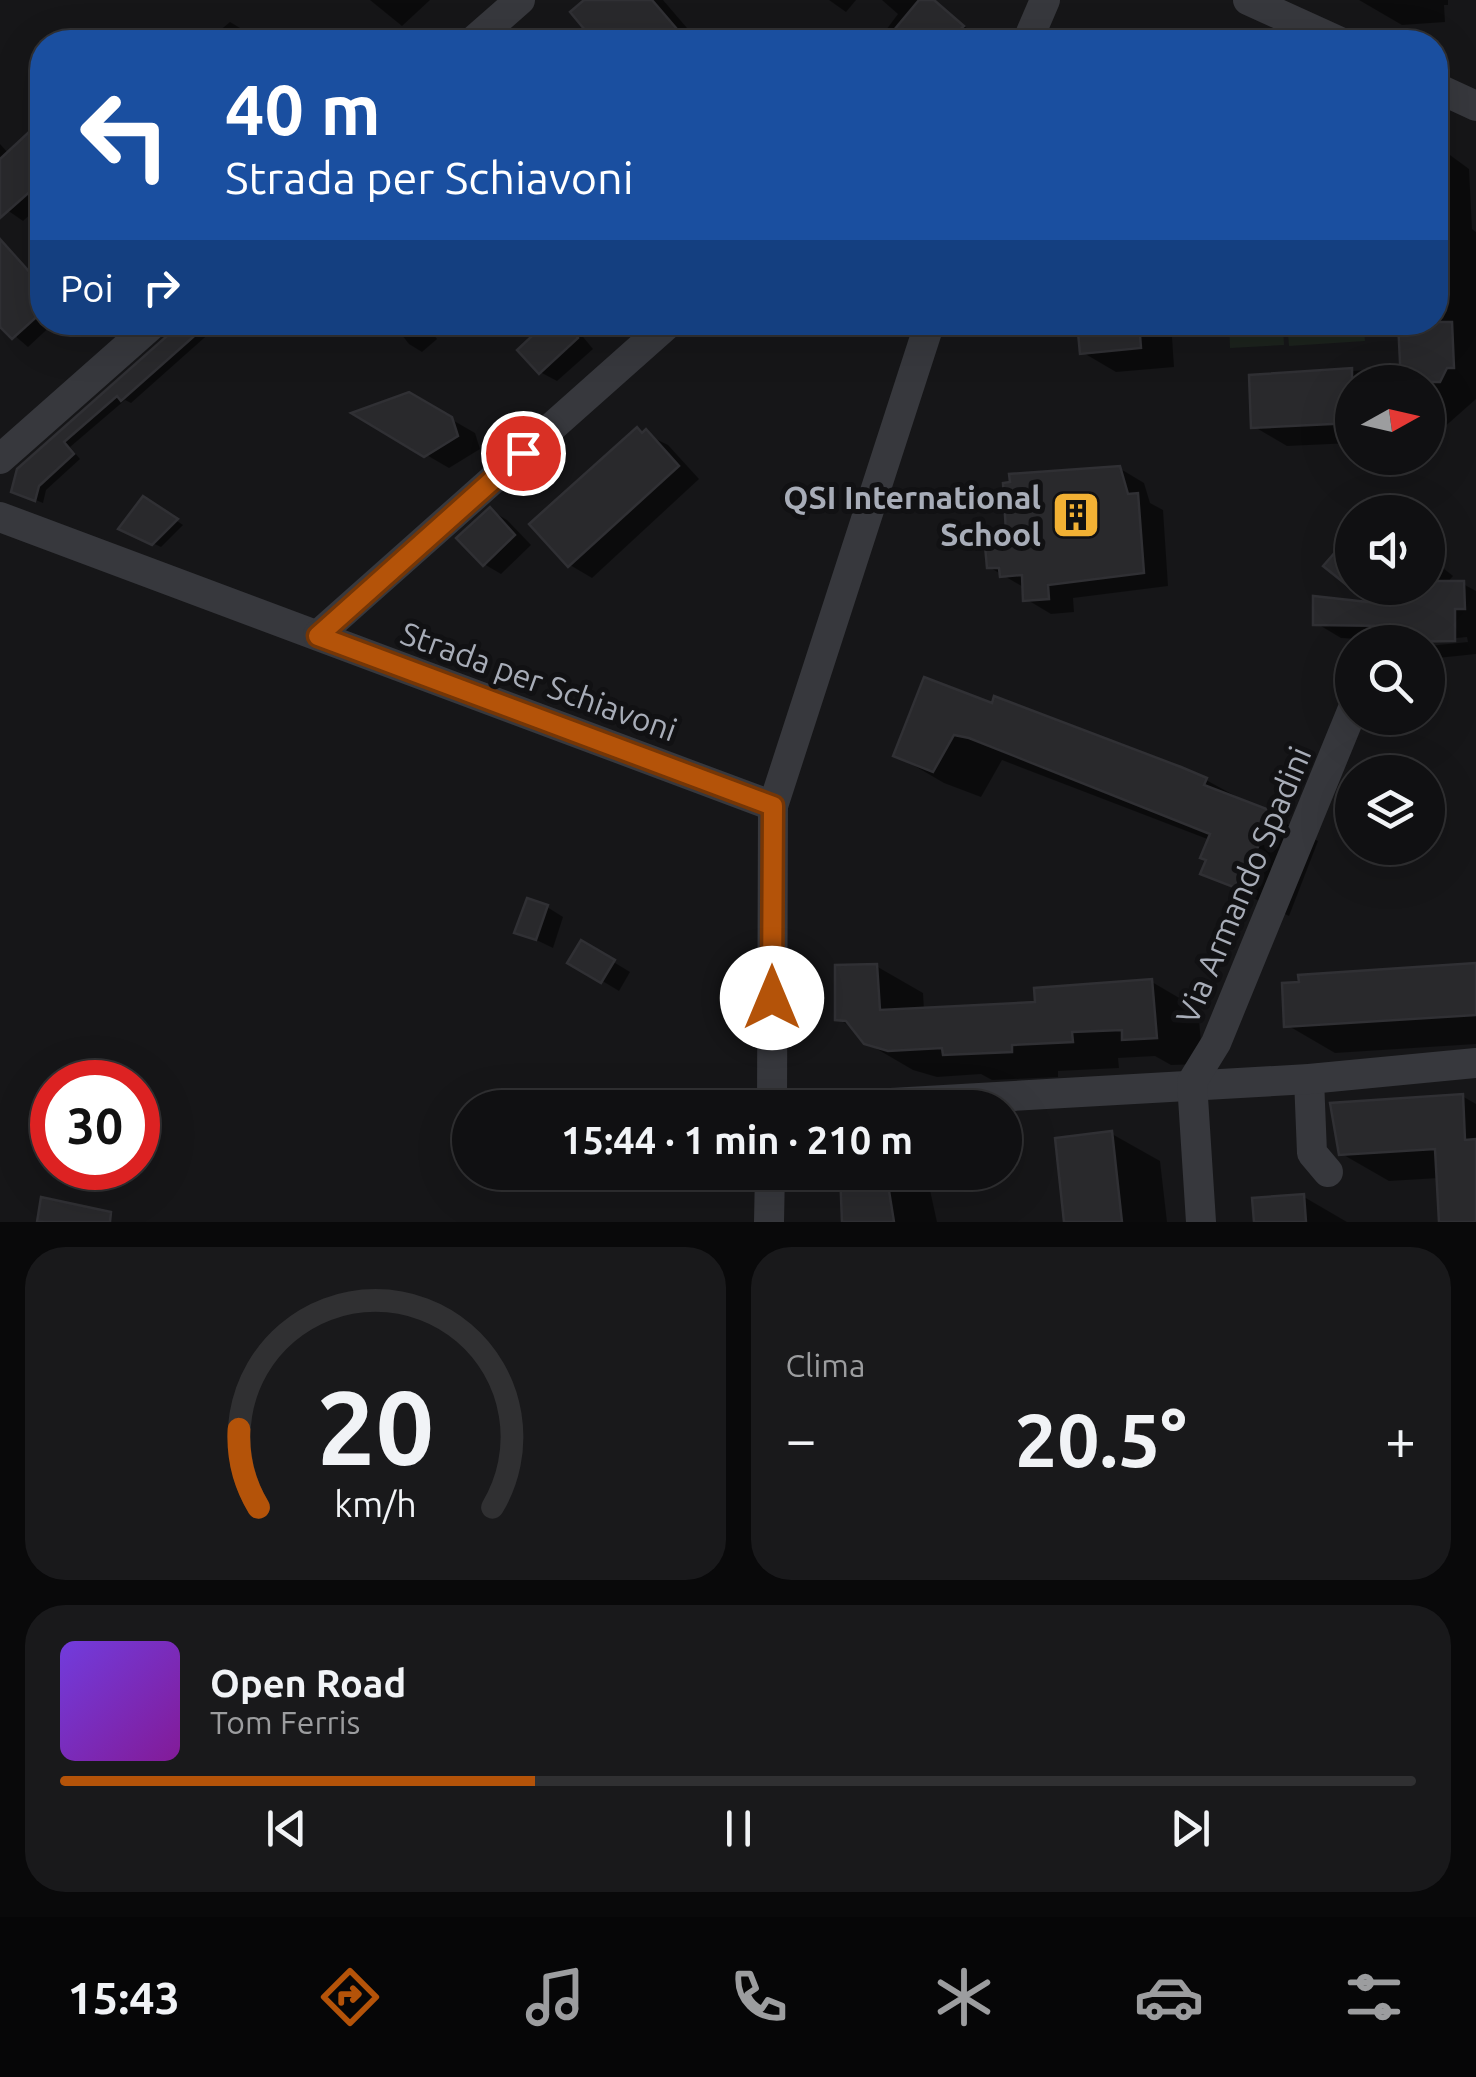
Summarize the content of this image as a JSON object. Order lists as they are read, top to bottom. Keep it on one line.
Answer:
{"streets":{"street":["Strada per Schiavoni","Via Armando Spadini"]},"places":{"building":["QSI International School"]},"north":"right","page":{"turn":["40 m","Strada per Schiavoni"],"then":"Poi","limit":"30","trip":"15:44 · 1 min · 210 m","tile":"Clima","heat":["−","20.5°","+"],"song":["Open Road","Tom Ferris"],"tabs":"15:43","gauge":["20","km/h"]}}
